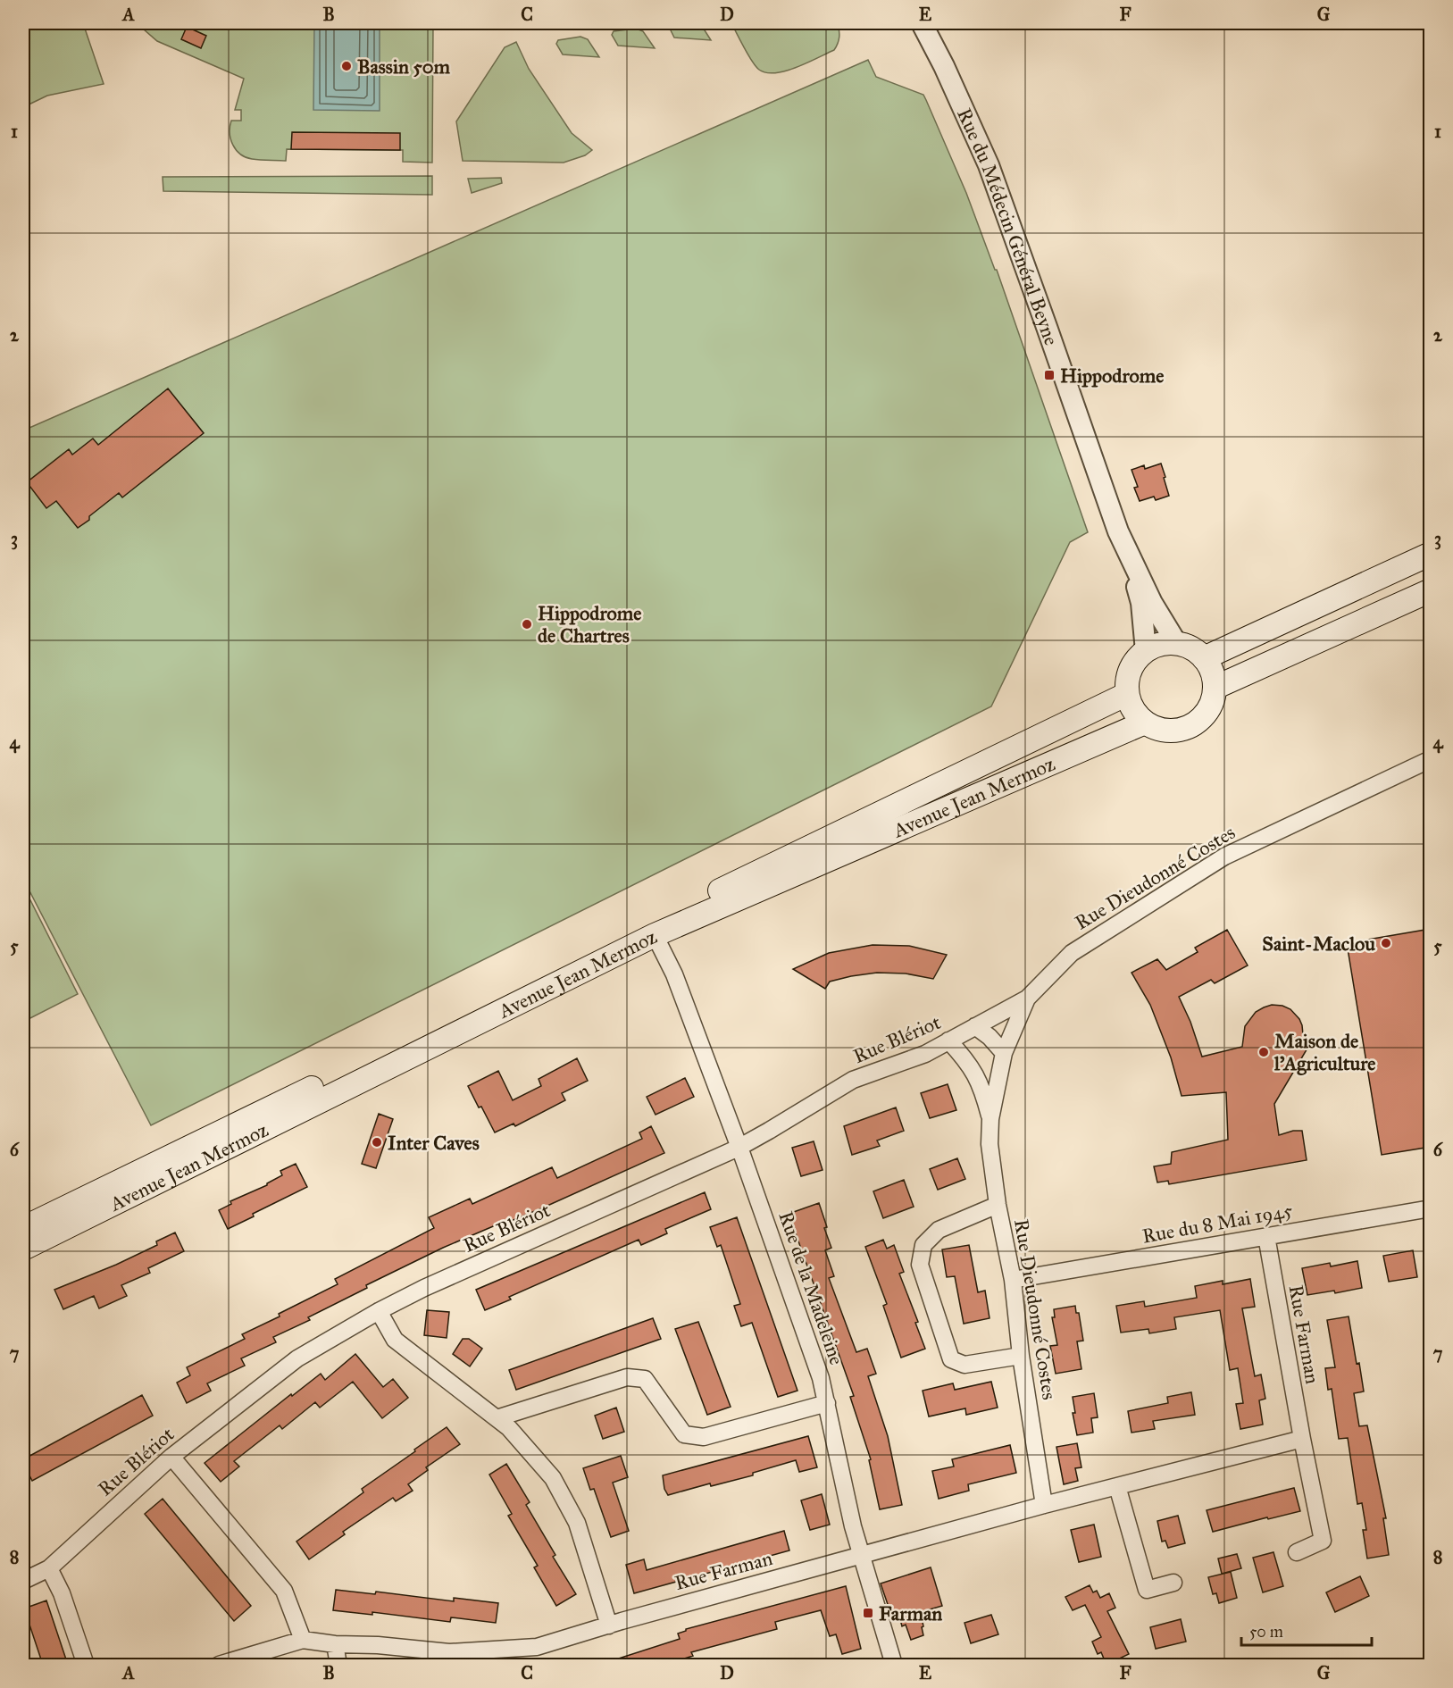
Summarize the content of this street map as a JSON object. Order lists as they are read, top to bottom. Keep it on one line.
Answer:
{"streets":{"main road":["Avenue Jean Mermoz"],"street":["Rue du Médecin Général Beyne","Rue Dieudonné Costes","Rue Blériot","Rue du 8 Mai 1945","Rue de la Madeleine","Rue Farman"]},"crossings":[["Rue du Médecin Général Beyne","Avenue Jean Mermoz"],["Avenue Jean Mermoz","Rue de la Madeleine"],["Rue Dieudonné Costes","Rue Blériot"],["Rue Dieudonné Costes","Rue du 8 Mai 1945"],["Rue Dieudonné Costes","Rue Farman"],["Rue Blériot","Rue de la Madeleine"],["Rue du 8 Mai 1945","Rue Farman"],["Rue de la Madeleine","Rue Farman"]],"places":{"other":["Bassin 50m","Hippodrome de Chartres","Saint-Maclou","Maison de l'Agriculture","Inter Caves"],"transit":["Hippodrome","Farman"]},"scale_bar":"50 m","grid":{"columns":["A","B","C","D","E","F","G"],"rows":["1","2","3","4","5","6","7","8"]}}
